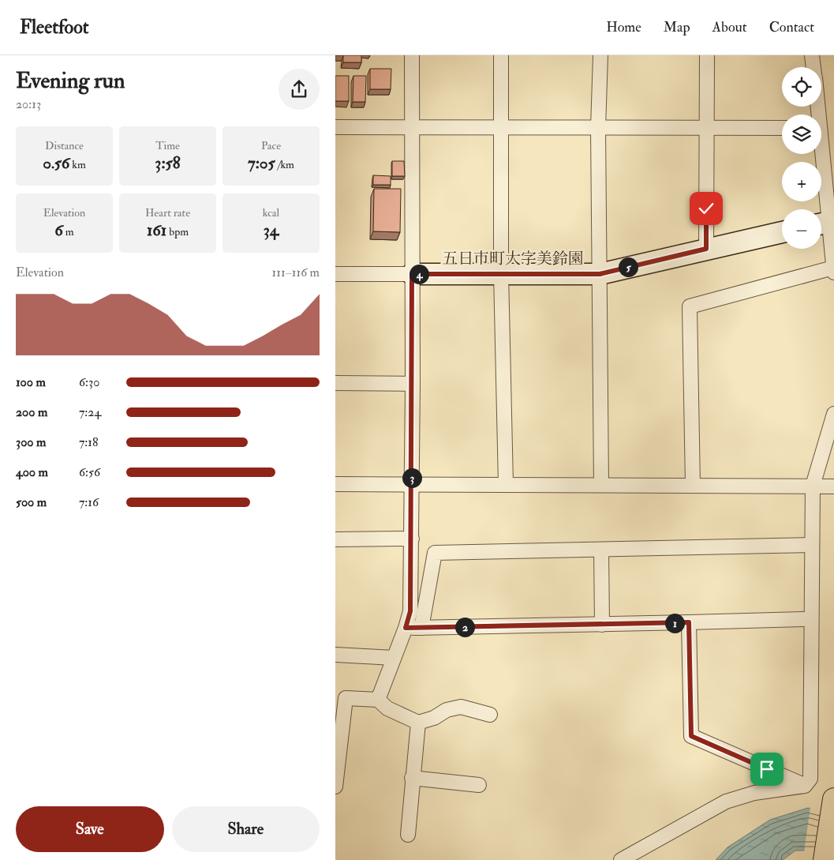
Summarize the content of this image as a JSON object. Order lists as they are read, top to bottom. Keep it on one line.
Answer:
{"districts":["五日市町大字美鈴園"],"page":{"header":"Fleetfoot","nav":["Home","Map","About","Contact"],"heading":["Evening run","20:13"],"map_buttons":["+","−"],"stats":[["Distance","0.56 km"],["Time","3:58"],["Pace","7:05 /km"],["Elevation","6 m"],["Heart rate","161 bpm"],["kcal","34"]],"chart":["Elevation","111–116 m"],"pins":["5","4","3","1","2"],"list":[{"name":"100 m","note":"6:30"},{"name":"200 m","note":"7:24"},{"name":"300 m","note":"7:18"},{"name":"400 m","note":"6:56"},{"name":"500 m","note":"7:16"}],"buttons":["Save","Share"]}}
